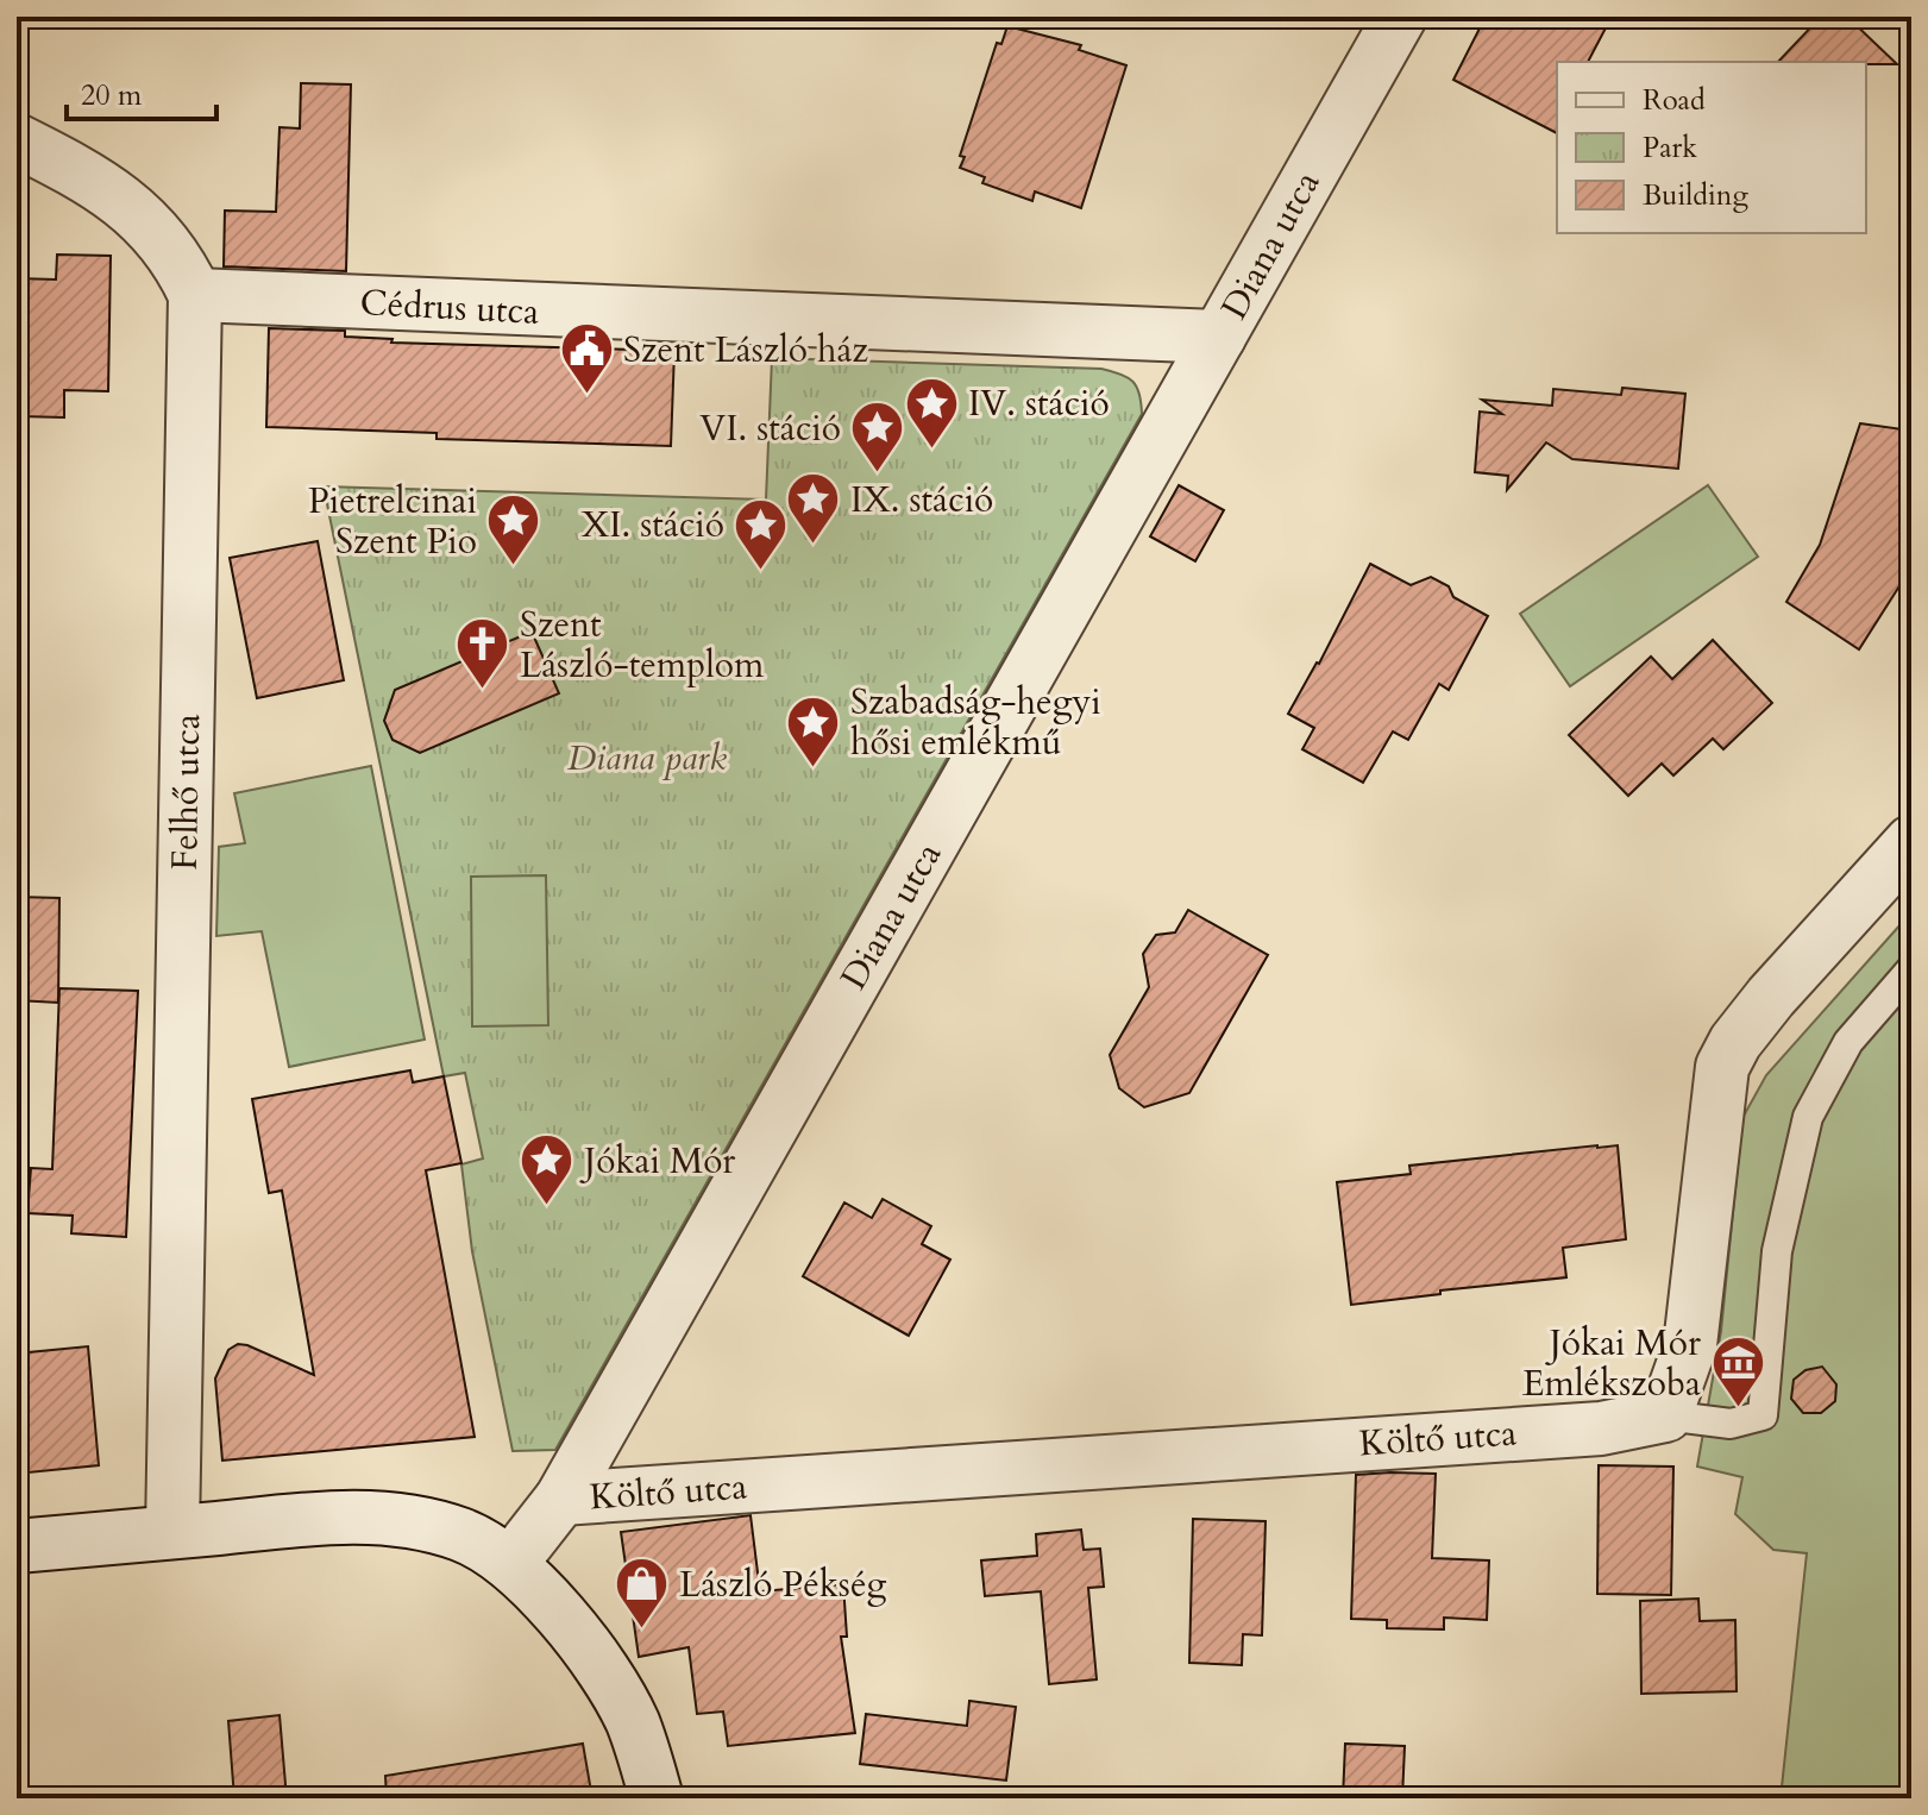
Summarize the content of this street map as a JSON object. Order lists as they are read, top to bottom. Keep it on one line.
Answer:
{"streets":{"street":["Diana utca","Cédrus utca","Felhő utca","Költő utca"]},"crossings":[["Diana utca","Cédrus utca"],["Diana utca","Költő utca"],["Cédrus utca","Felhő utca"]],"parks":["Diana park"],"places":{"public building":["Szent László ház"],"place":["IV. stáció","VI. stáció","IX. stáció","Pietrelcinai Szent Pio","XI. stáció","Szabadság-hegyi hősi emlékmű","Jókai Mór"],"church":["Szent László-templom"],"museum":["Jókai Mór Emlékszoba"],"shop":["László Pékség"]},"legend":["Road","Park","Building"],"scale_bar":"20 m"}
